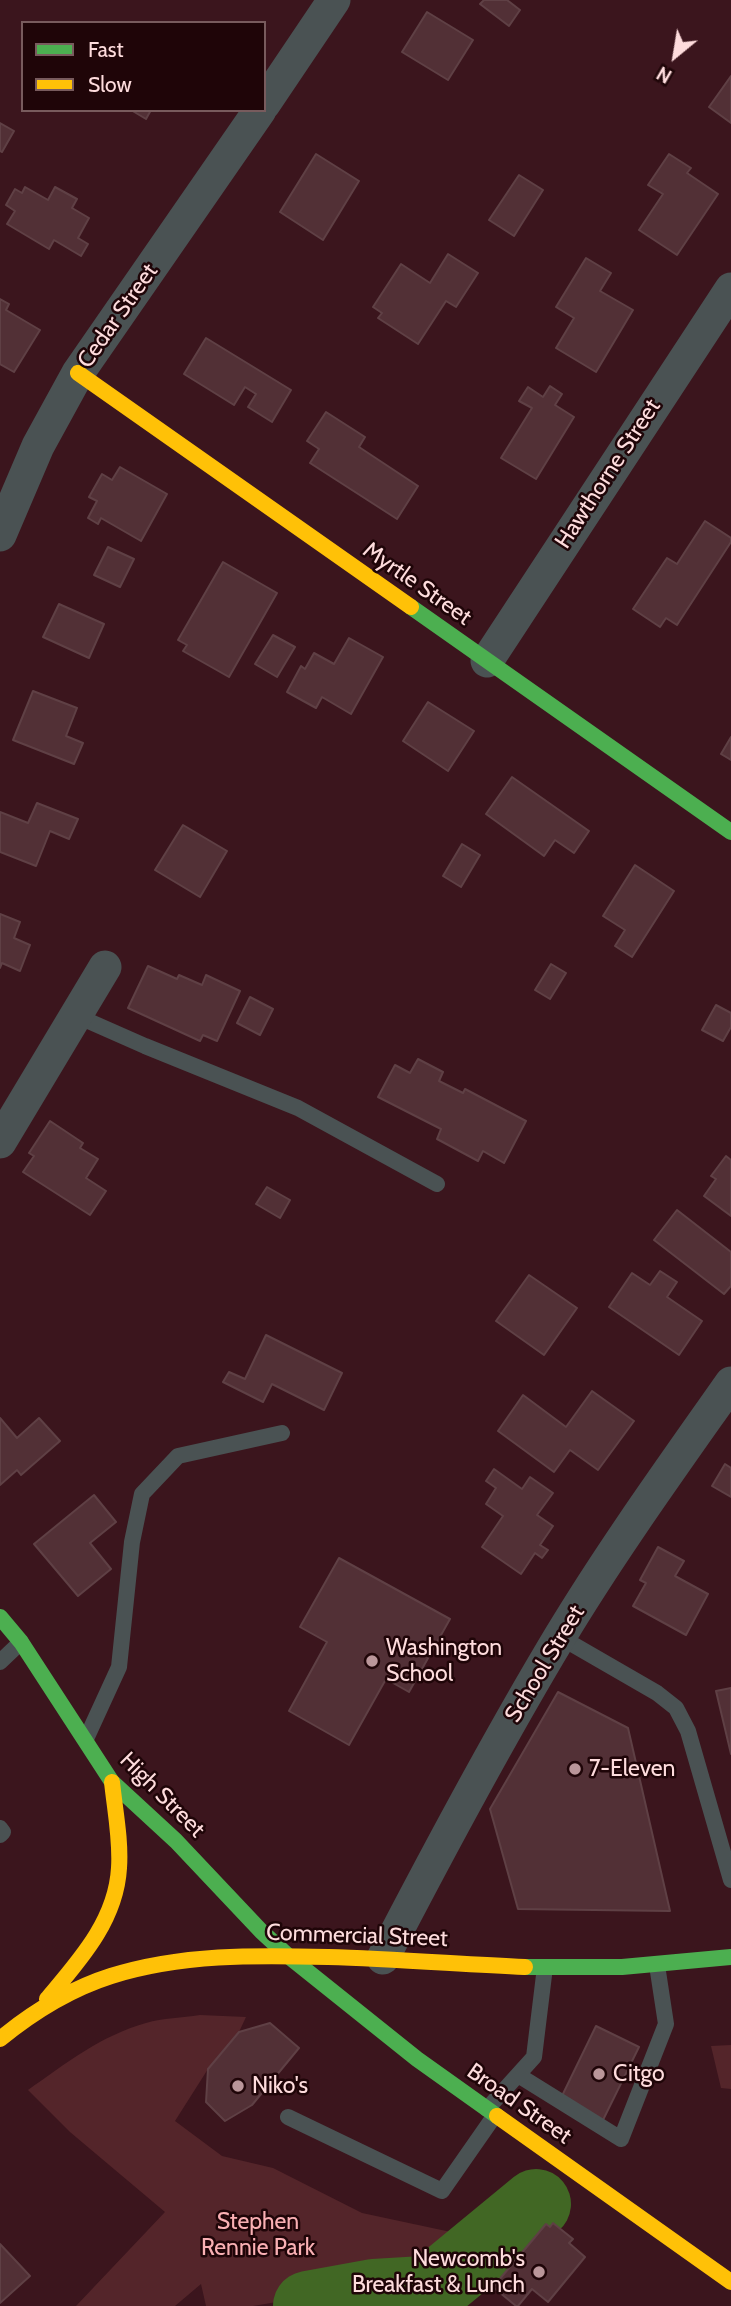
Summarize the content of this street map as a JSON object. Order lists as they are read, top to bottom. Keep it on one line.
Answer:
{"streets":{"main road":["Myrtle Street","High Street","Commercial Street","Broad Street"],"street":["Cedar Street","Hawthorne Street","School Street"]},"crossings":[["Cedar Street","Myrtle Street"],["Hawthorne Street","Myrtle Street"],["School Street","Commercial Street"],["High Street","Commercial Street"],["High Street","Broad Street"],["Commercial Street","Broad Street"]],"parks":["Stephen Rennie Park"],"places":["Washington School","7-Eleven","Citgo","Niko's","Newcomb's Breakfast & Lunch"],"legend":["Fast","Slow"],"north":"bottom left"}
